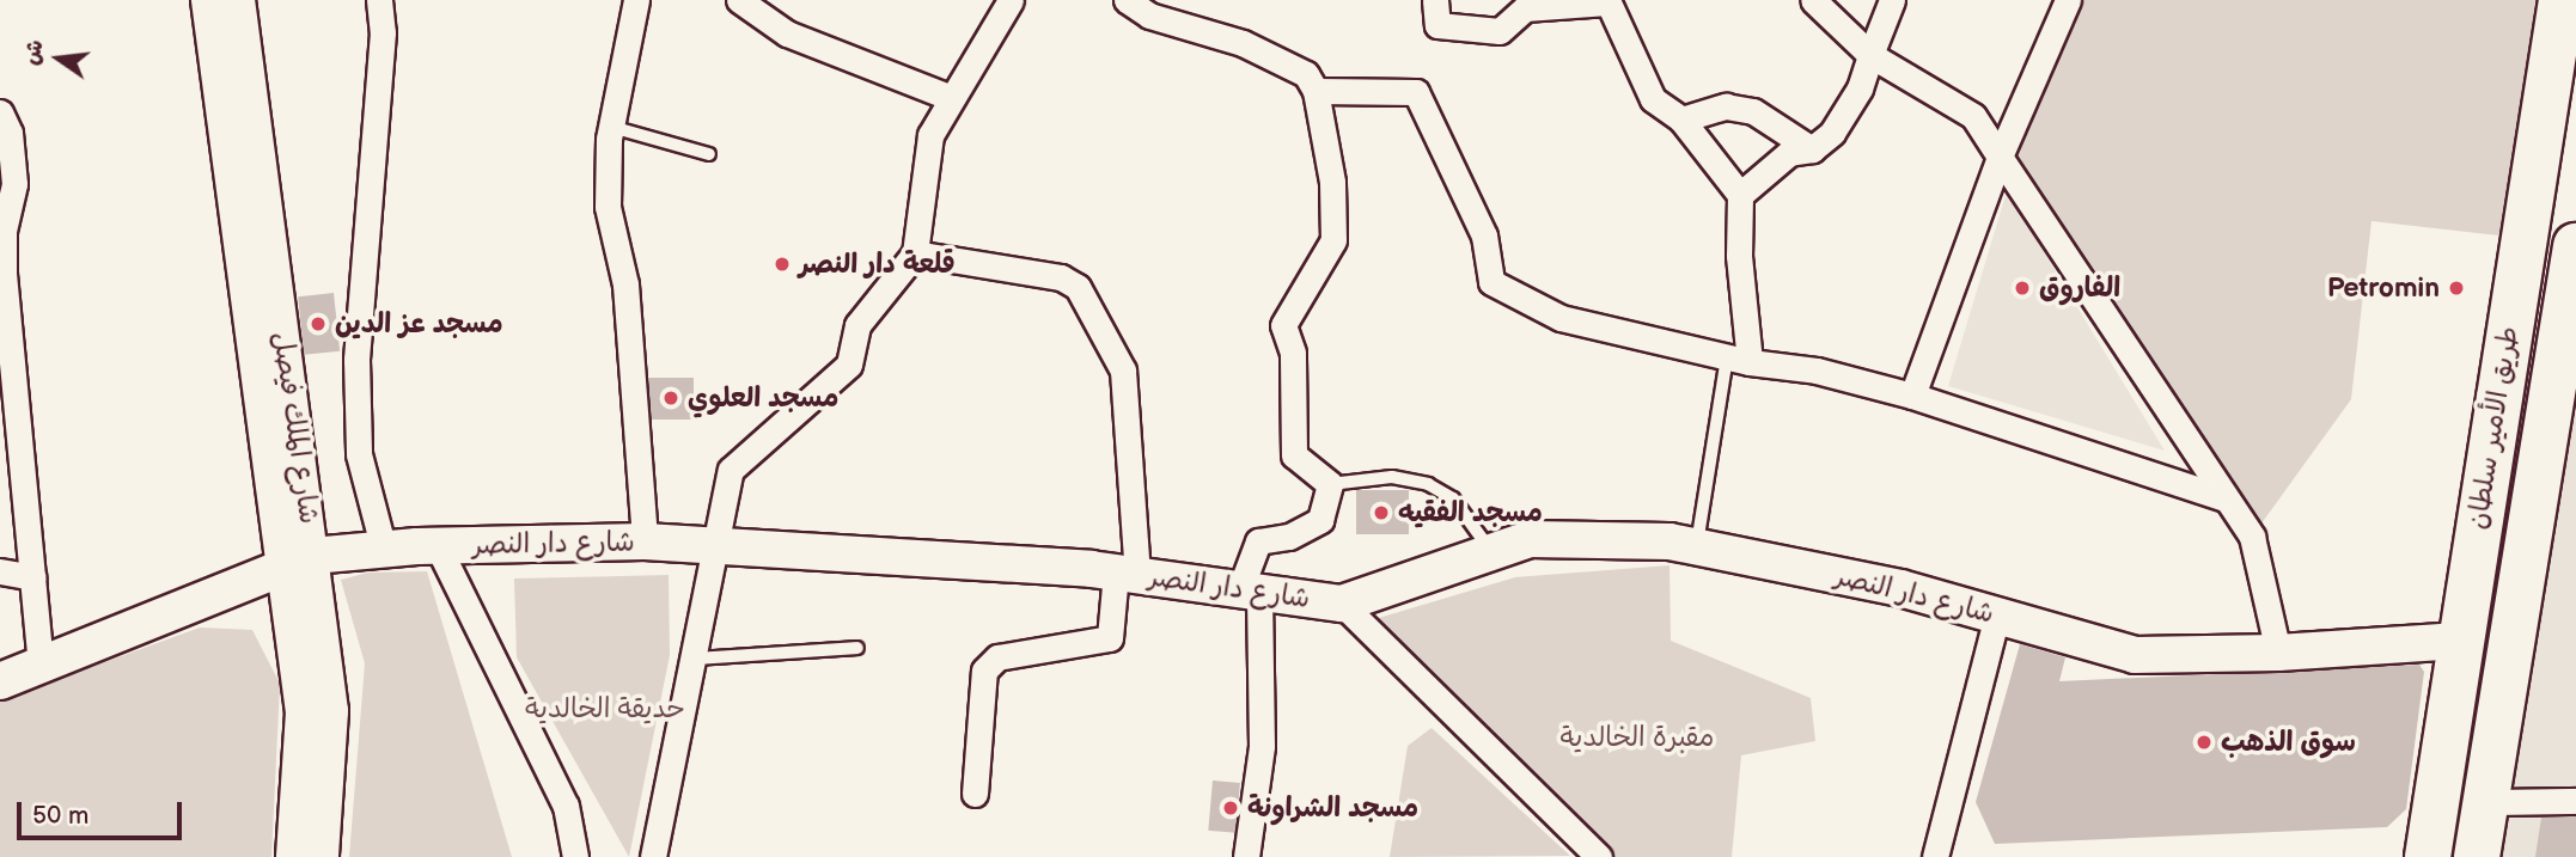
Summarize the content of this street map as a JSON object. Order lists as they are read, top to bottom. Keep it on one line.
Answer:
{"streets":{"highway":["طريق الأمير سلطان"],"street":["شارع الملك فيصل","شارع دار النصر"]},"crossings":[["شارع الملك فيصل","شارع دار النصر"],["طريق الأمير سلطان","شارع دار النصر"]],"parks":["حديقة الخالدية","مقبرة الخالدية"],"places":["قلعة دار النصر","الفاروق","Petromin","مسجد عز الدين","مسجد العلوي","مسجد الفقيه","سوق الذهب","مسجد الشراونة"],"scale_bar":"50 m","north":"left"}
